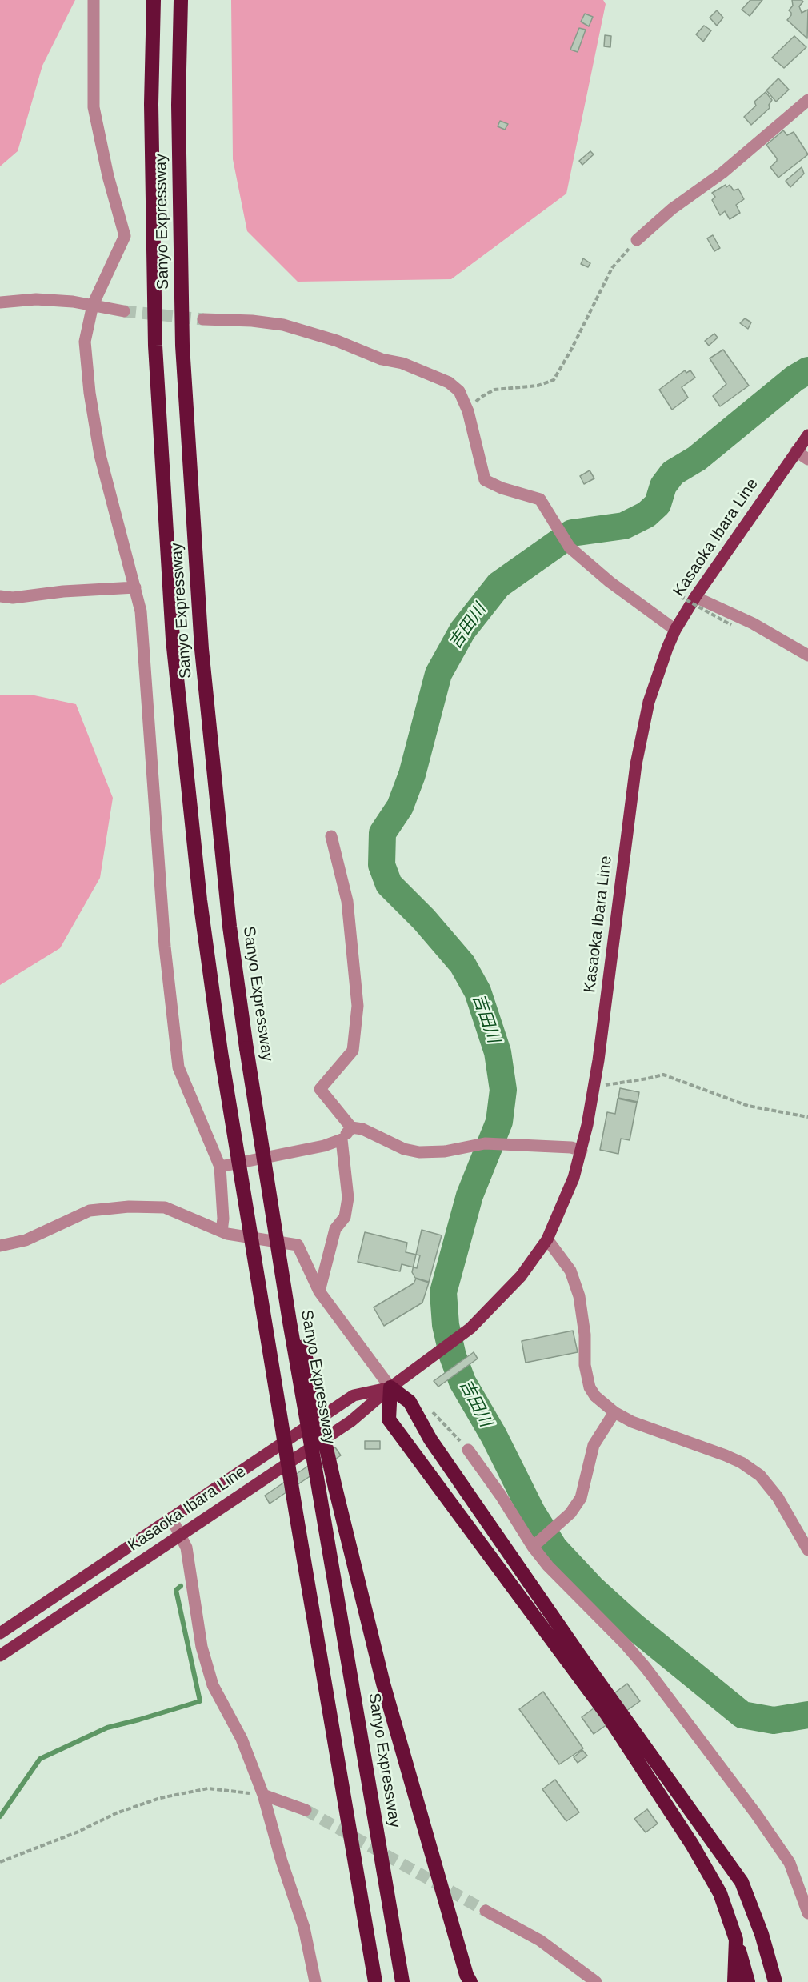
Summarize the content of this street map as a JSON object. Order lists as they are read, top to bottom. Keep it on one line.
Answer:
{"streets":{"highway":["Sanyo Expressway"],"main road":["Kasaoka Ibara Line"]},"water":["吉田川"]}
